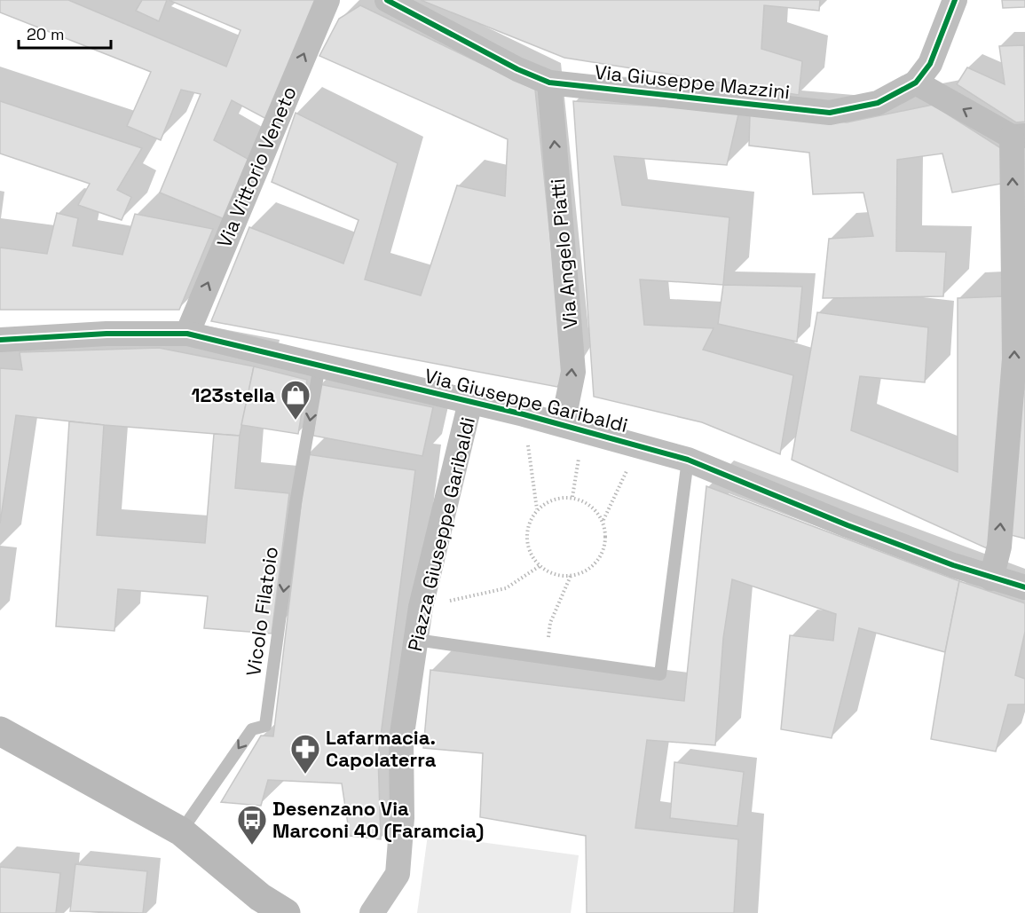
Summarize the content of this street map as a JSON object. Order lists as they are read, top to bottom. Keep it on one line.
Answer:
{"streets":{"street":["Via Giuseppe Mazzini","Via Vittorio Veneto","Via Angelo Piatti","Via Giuseppe Garibaldi","Piazza Giuseppe Garibaldi"],"lane":["Vicolo Filatoio"]},"crossings":[["Via Giuseppe Mazzini","Via Angelo Piatti"],["Via Vittorio Veneto","Via Giuseppe Garibaldi"],["Via Angelo Piatti","Via Giuseppe Garibaldi"],["Via Giuseppe Garibaldi","Piazza Giuseppe Garibaldi"],["Via Giuseppe Garibaldi","Vicolo Filatoio"]],"one_way":["Via Vittorio Veneto","Via Angelo Piatti","Vicolo Filatoio"],"places":{"shop":["123stella"],"pharmacy":["Lafarmacia. Capolaterra"],"bus stop":["Desenzano Via Marconi 40 (Faramcia)"]},"scale_bar":"20 m"}
